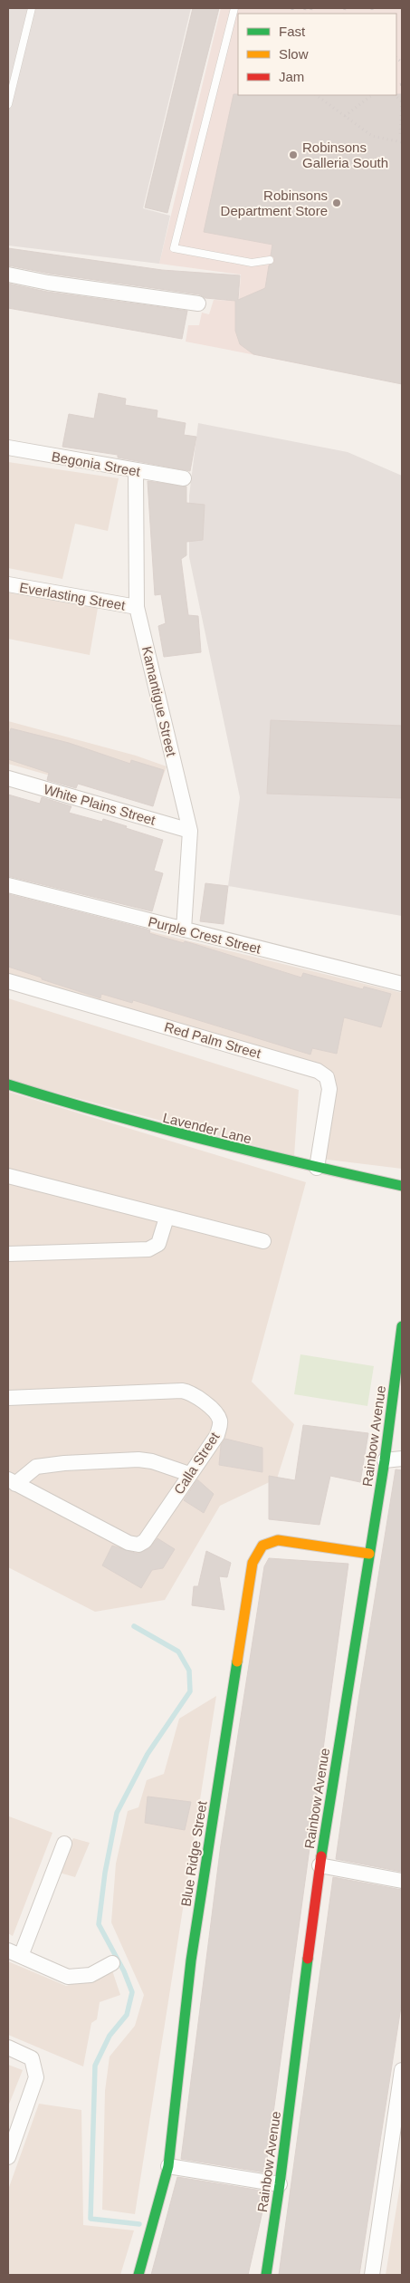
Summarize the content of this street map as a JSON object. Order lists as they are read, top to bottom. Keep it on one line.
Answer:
{"streets":{"street":["Begonia Street","Everlasting Street","Kamantigue Street","White Plains Street","Purple Crest Street","Red Palm Street","Lavender Lane","Rainbow Avenue","Calla Street","Blue Ridge Street"]},"crossings":[["Begonia Street","Kamantigue Street"],["Everlasting Street","Kamantigue Street"],["Kamantigue Street","White Plains Street"],["Kamantigue Street","Purple Crest Street"],["Red Palm Street","Lavender Lane"],["Rainbow Avenue","Blue Ridge Street"]],"places":["Robinsons Galleria South","Robinsons Department Store"],"legend":["Fast","Slow","Jam"]}
